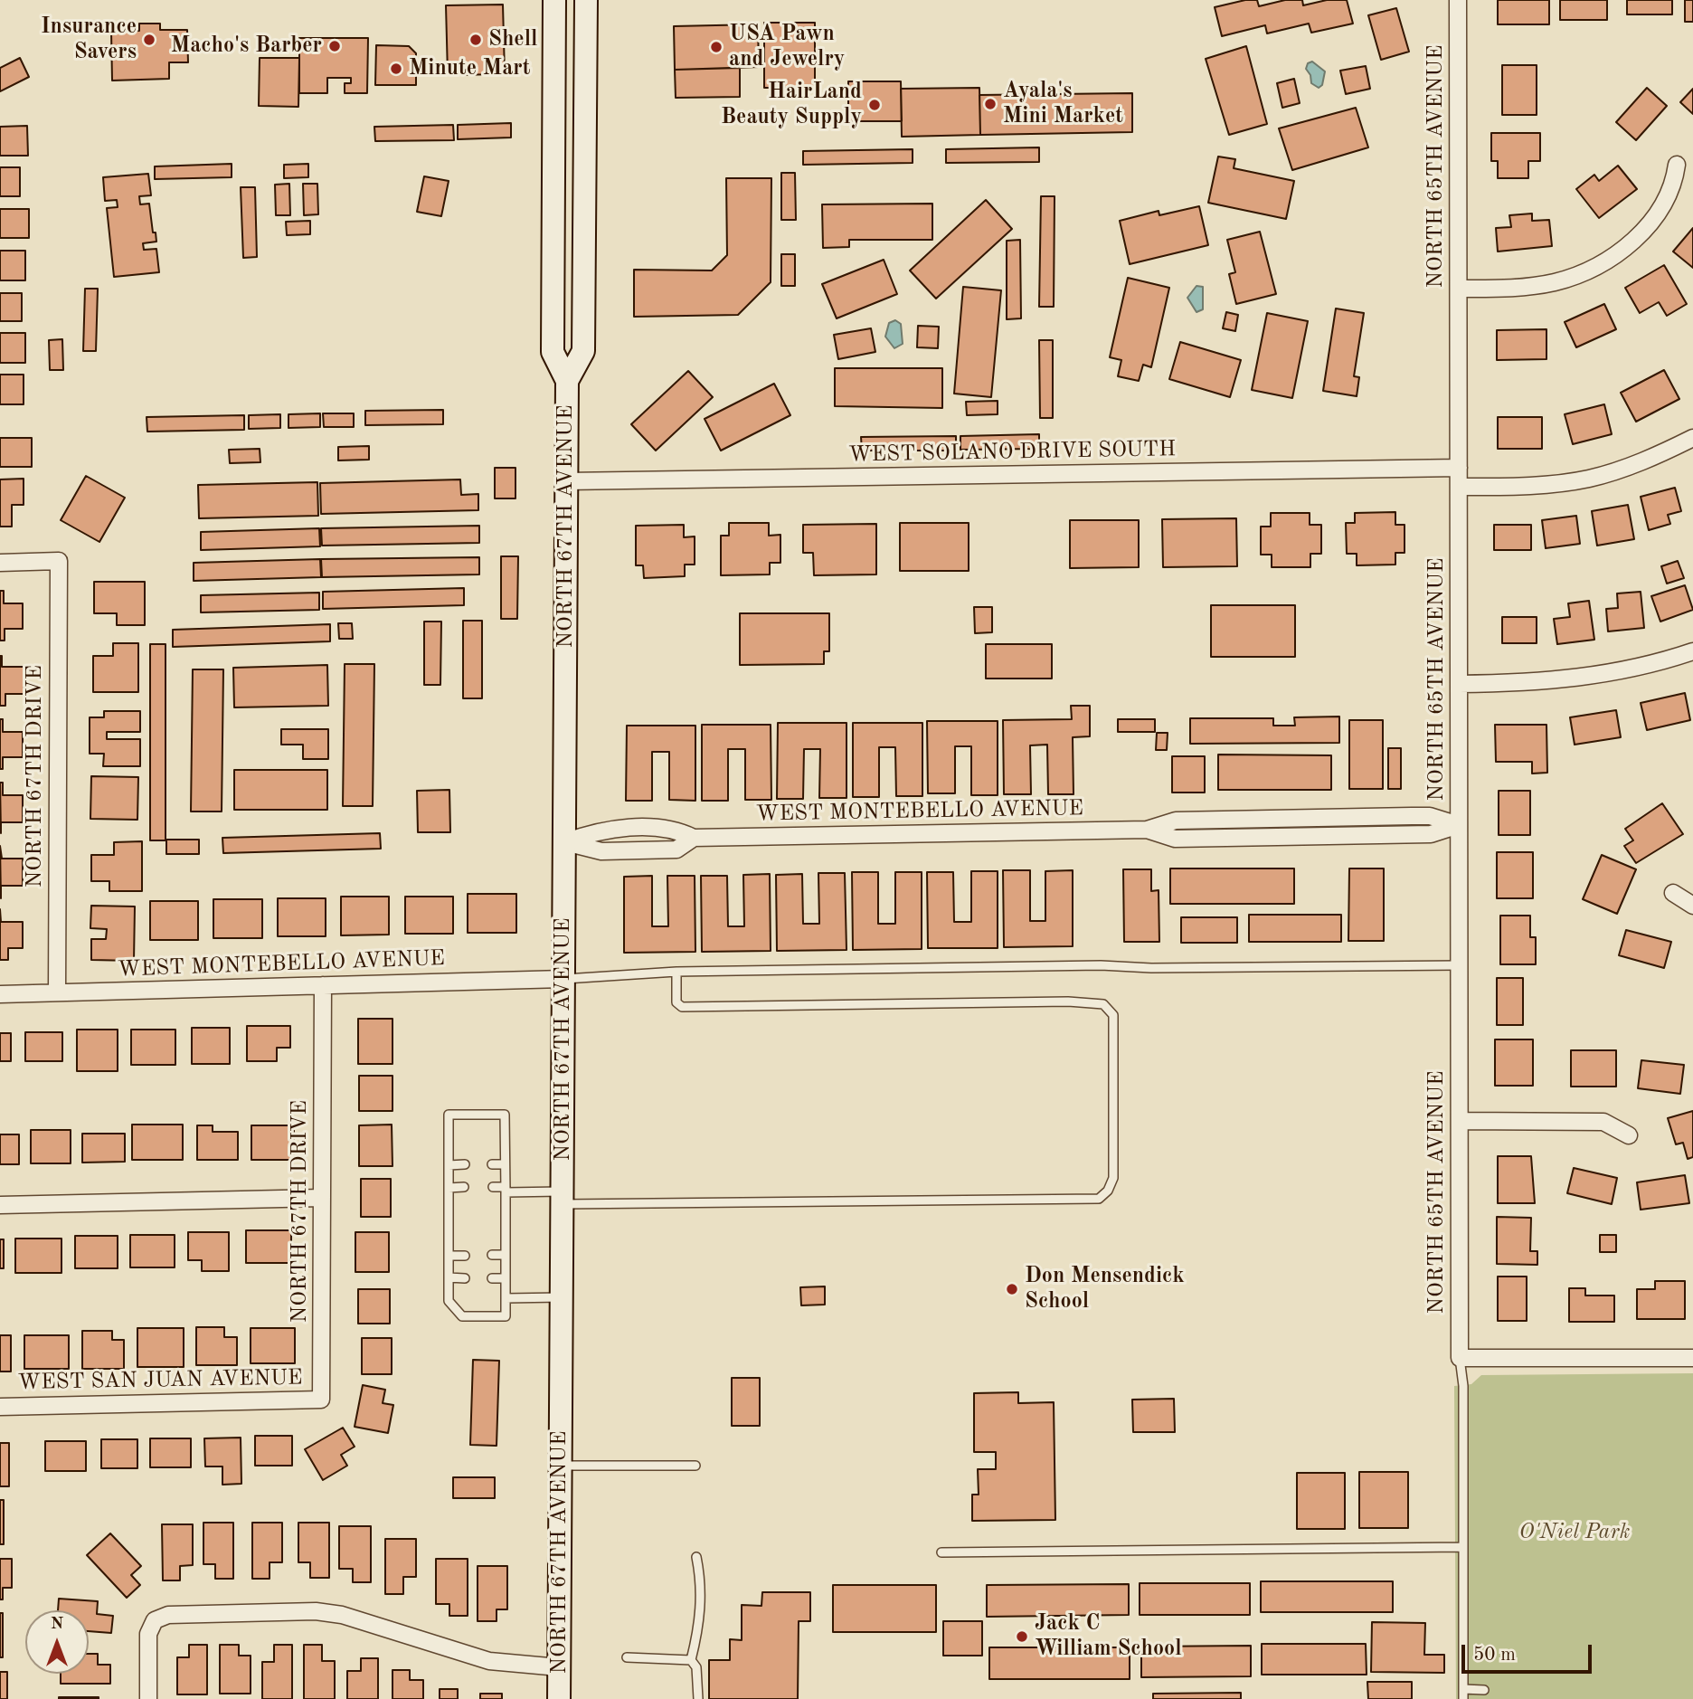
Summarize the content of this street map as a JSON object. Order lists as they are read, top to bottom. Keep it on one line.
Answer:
{"streets":{"main road":["NORTH 67TH AVENUE"],"street":["NORTH 65TH AVENUE","WEST SOLANO DRIVE SOUTH","NORTH 67TH DRIVE","WEST MONTEBELLO AVENUE","WEST SAN JUAN AVENUE"]},"crossings":[["NORTH 65TH AVENUE","WEST SOLANO DRIVE SOUTH"],["NORTH 65TH AVENUE","WEST MONTEBELLO AVENUE"],["WEST SOLANO DRIVE SOUTH","NORTH 67TH AVENUE"],["NORTH 67TH AVENUE","WEST MONTEBELLO AVENUE"],["NORTH 67TH DRIVE","WEST MONTEBELLO AVENUE"],["NORTH 67TH DRIVE","WEST SAN JUAN AVENUE"]],"parks":["O'Niel Park"],"places":["Insurance Savers","Shell","Macho's Barber","USA Pawn and Jewelry","Minute Mart","Ayala's Mini Market","HairLand Beauty Supply","Don Mensendick School","Jack C William School"],"scale_bar":"50 m","north":"top"}
